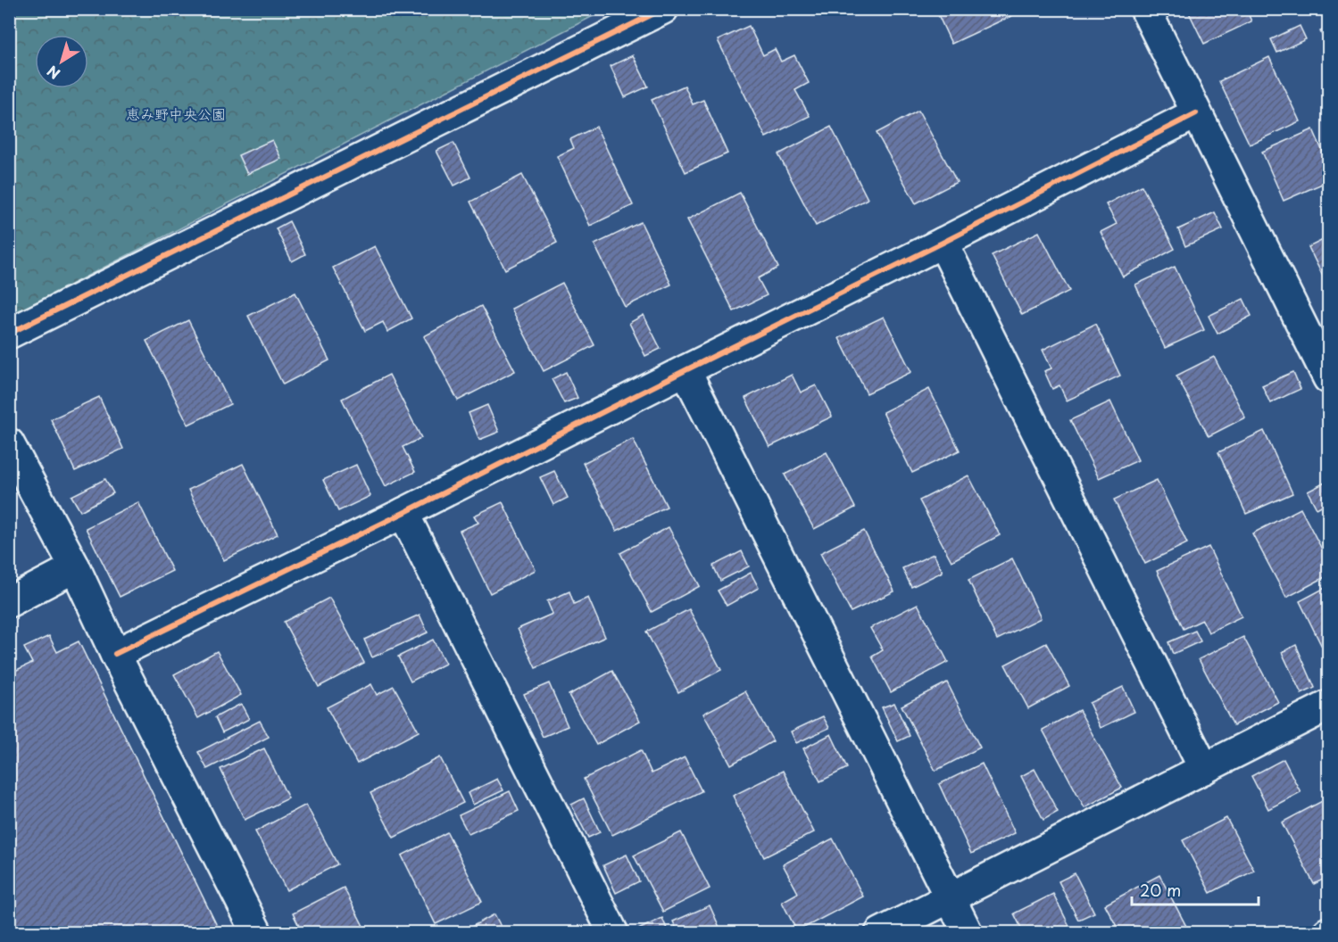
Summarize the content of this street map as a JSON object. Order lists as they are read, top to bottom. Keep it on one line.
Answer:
{"parks":["恵み野中央公園"],"scale_bar":"20 m","north":"bottom left"}
